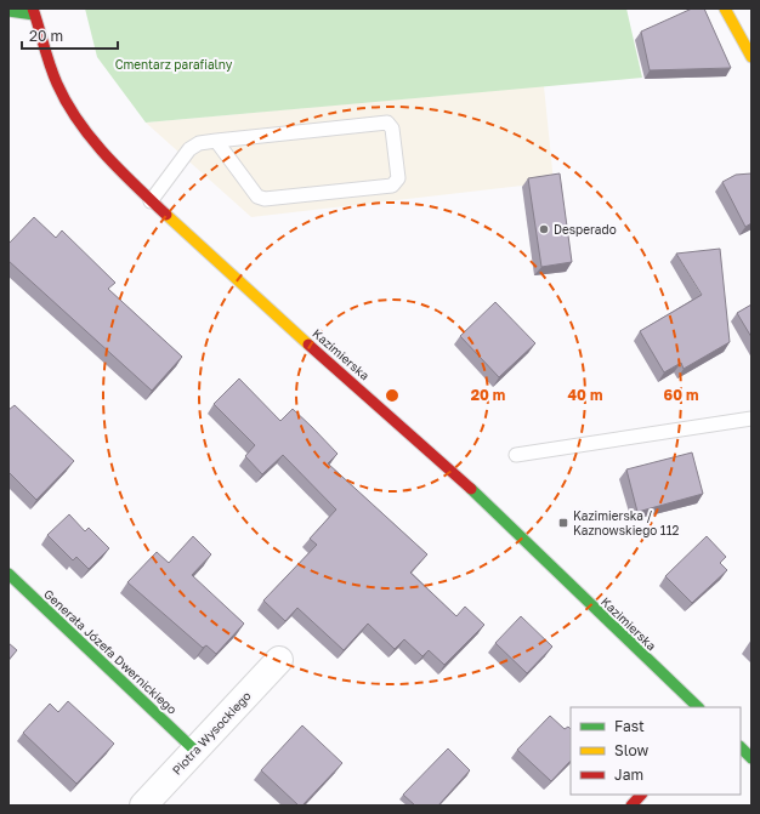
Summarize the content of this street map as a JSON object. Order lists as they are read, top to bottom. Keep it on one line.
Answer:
{"streets":{"main road":["Kazimierska","Generała Józefa Dwernickiego"],"street":["Piotra Wysockiego"]},"crossings":[["Generała Józefa Dwernickiego","Piotra Wysockiego"]],"parks":["Cmentarz parafialny"],"places":{"other":["Desperado"],"transit":["Kazimierska / Kaznowskiego 112"]},"legend":["Fast","Slow","Jam"],"scale_bar":"20 m","rings":["20 m","40 m","60 m"]}
